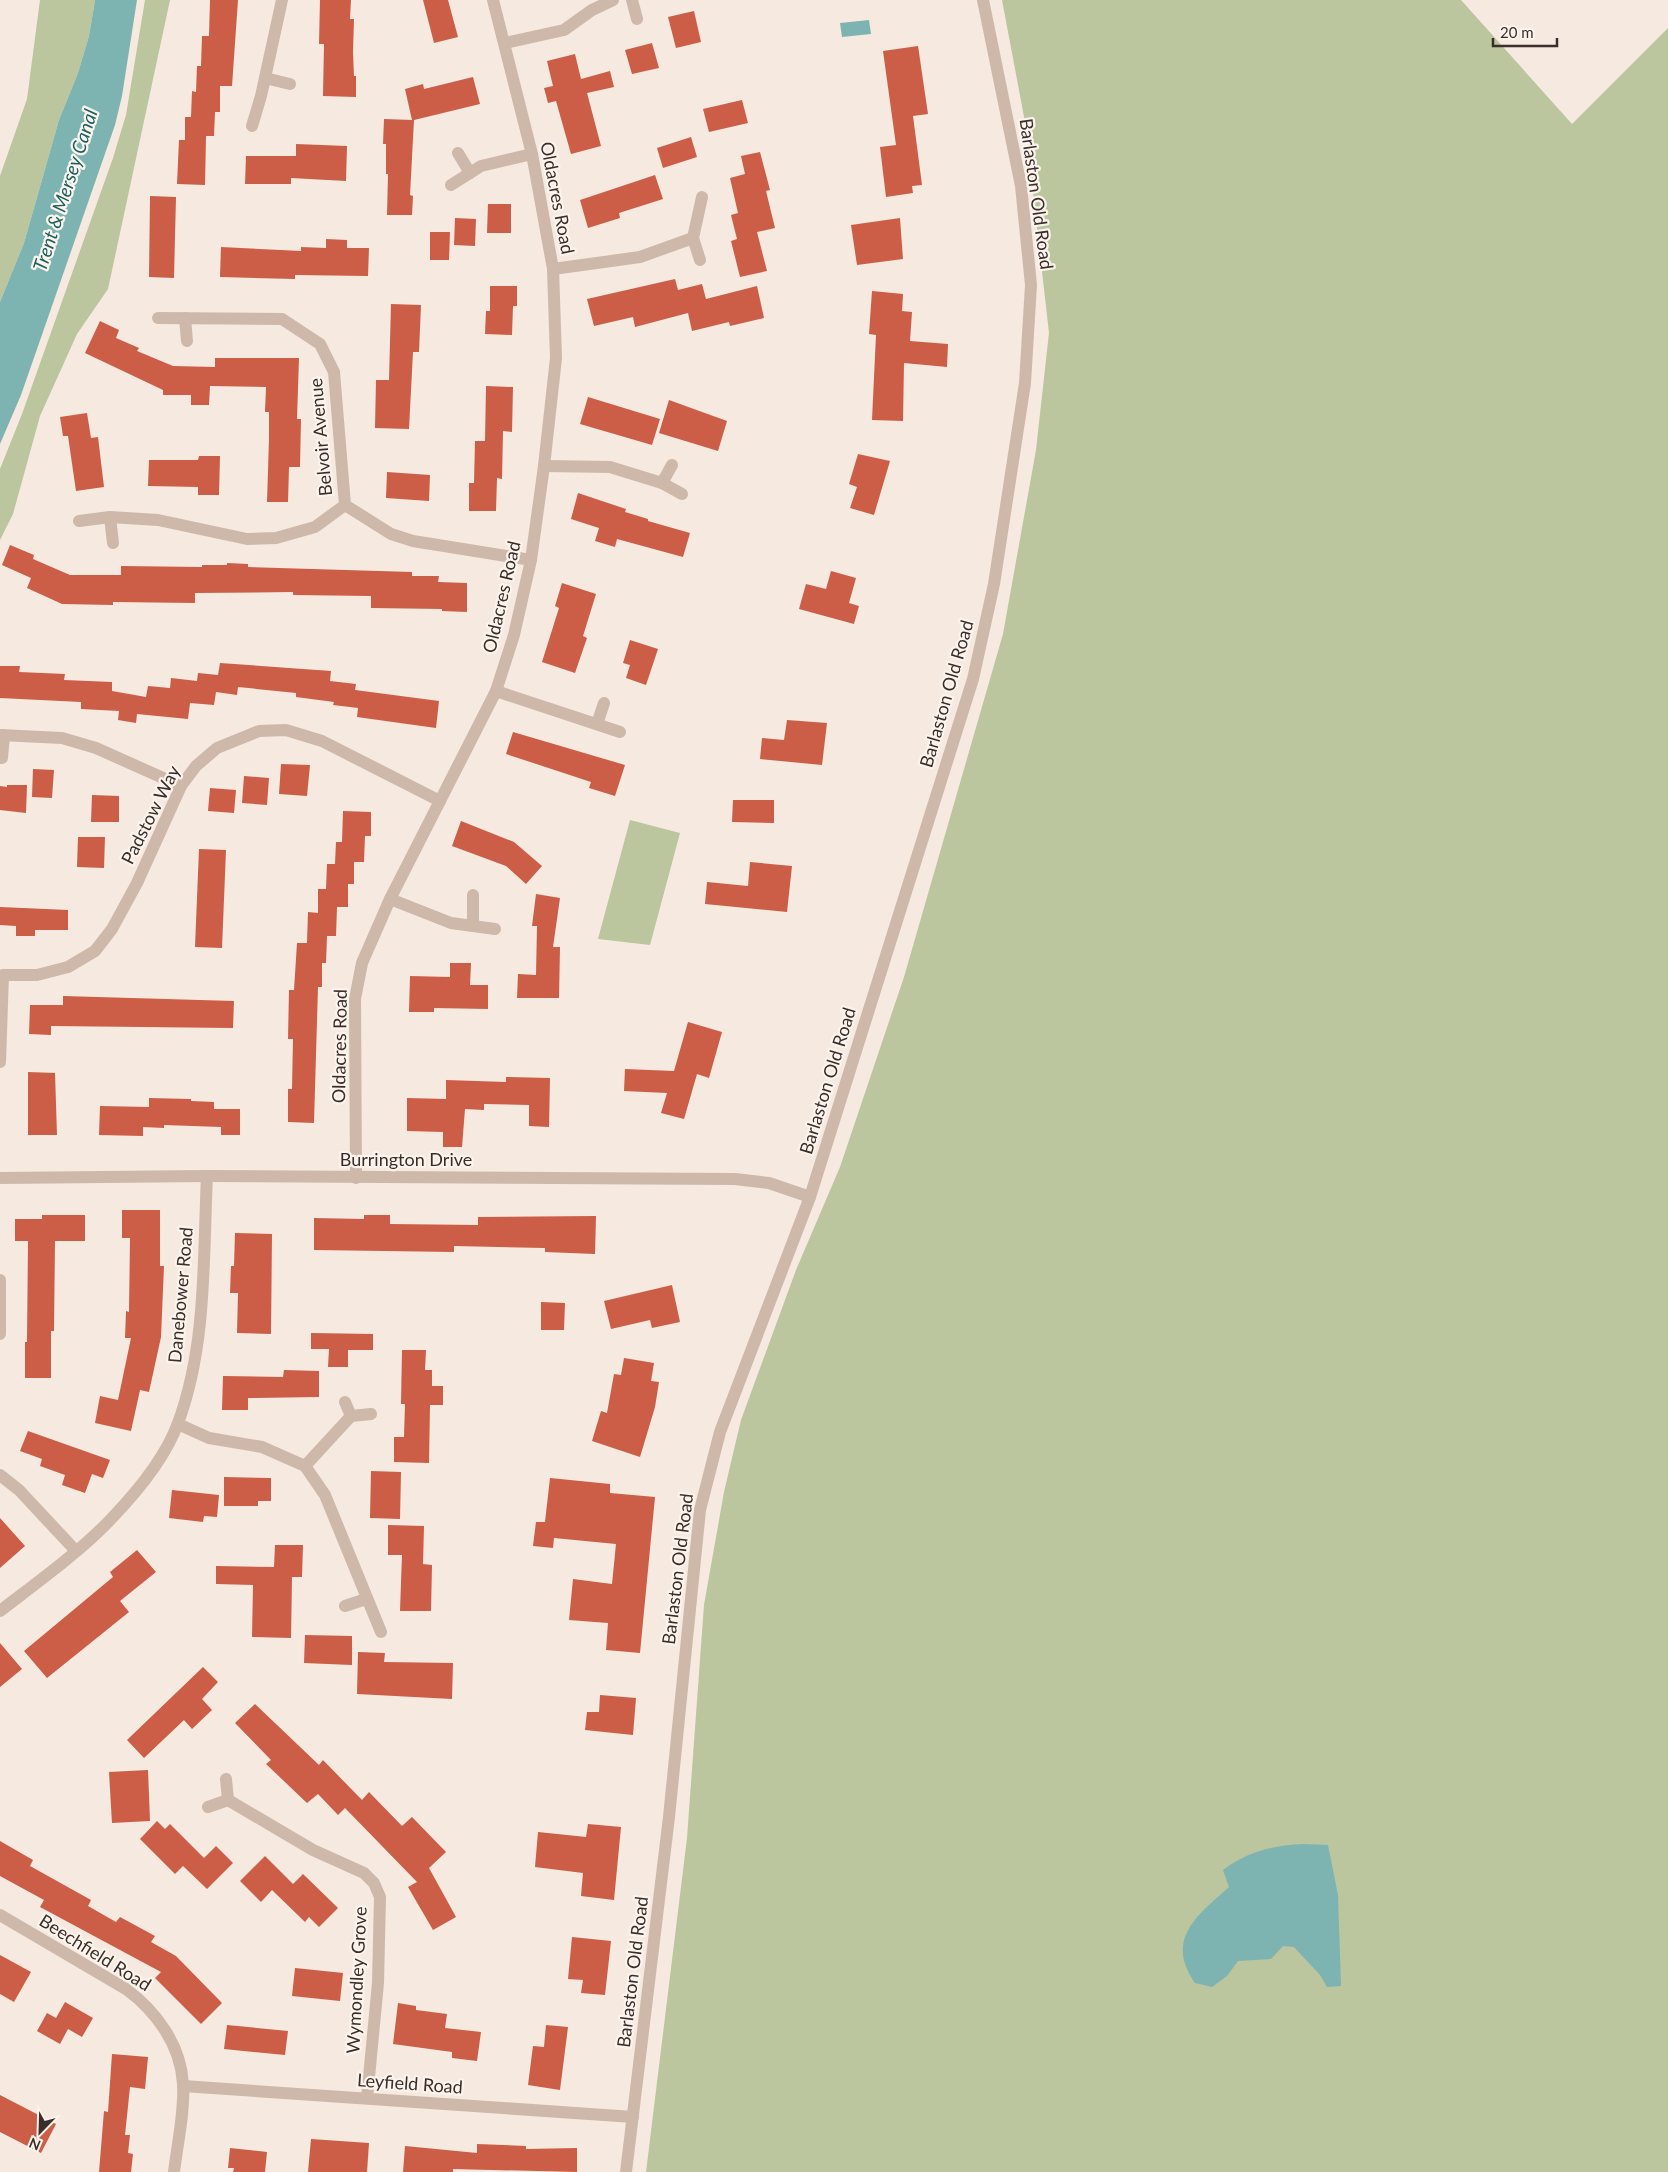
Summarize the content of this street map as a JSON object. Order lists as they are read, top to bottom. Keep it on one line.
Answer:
{"streets":{"street":["Barlaston Old Road","Oldacres Road","Belvoir Avenue","Padstow Way","Burrington Drive","Danebower Road","Beechfield Road","Wymondley Grove","Leyfield Road"]},"crossings":[["Barlaston Old Road","Burrington Drive"],["Barlaston Old Road","Leyfield Road"],["Oldacres Road","Belvoir Avenue"],["Oldacres Road","Padstow Way"],["Oldacres Road","Burrington Drive"],["Burrington Drive","Danebower Road"],["Beechfield Road","Leyfield Road"],["Wymondley Grove","Leyfield Road"]],"water":["Trent & Mersey Canal"],"scale_bar":"20 m","north":"bottom left"}
